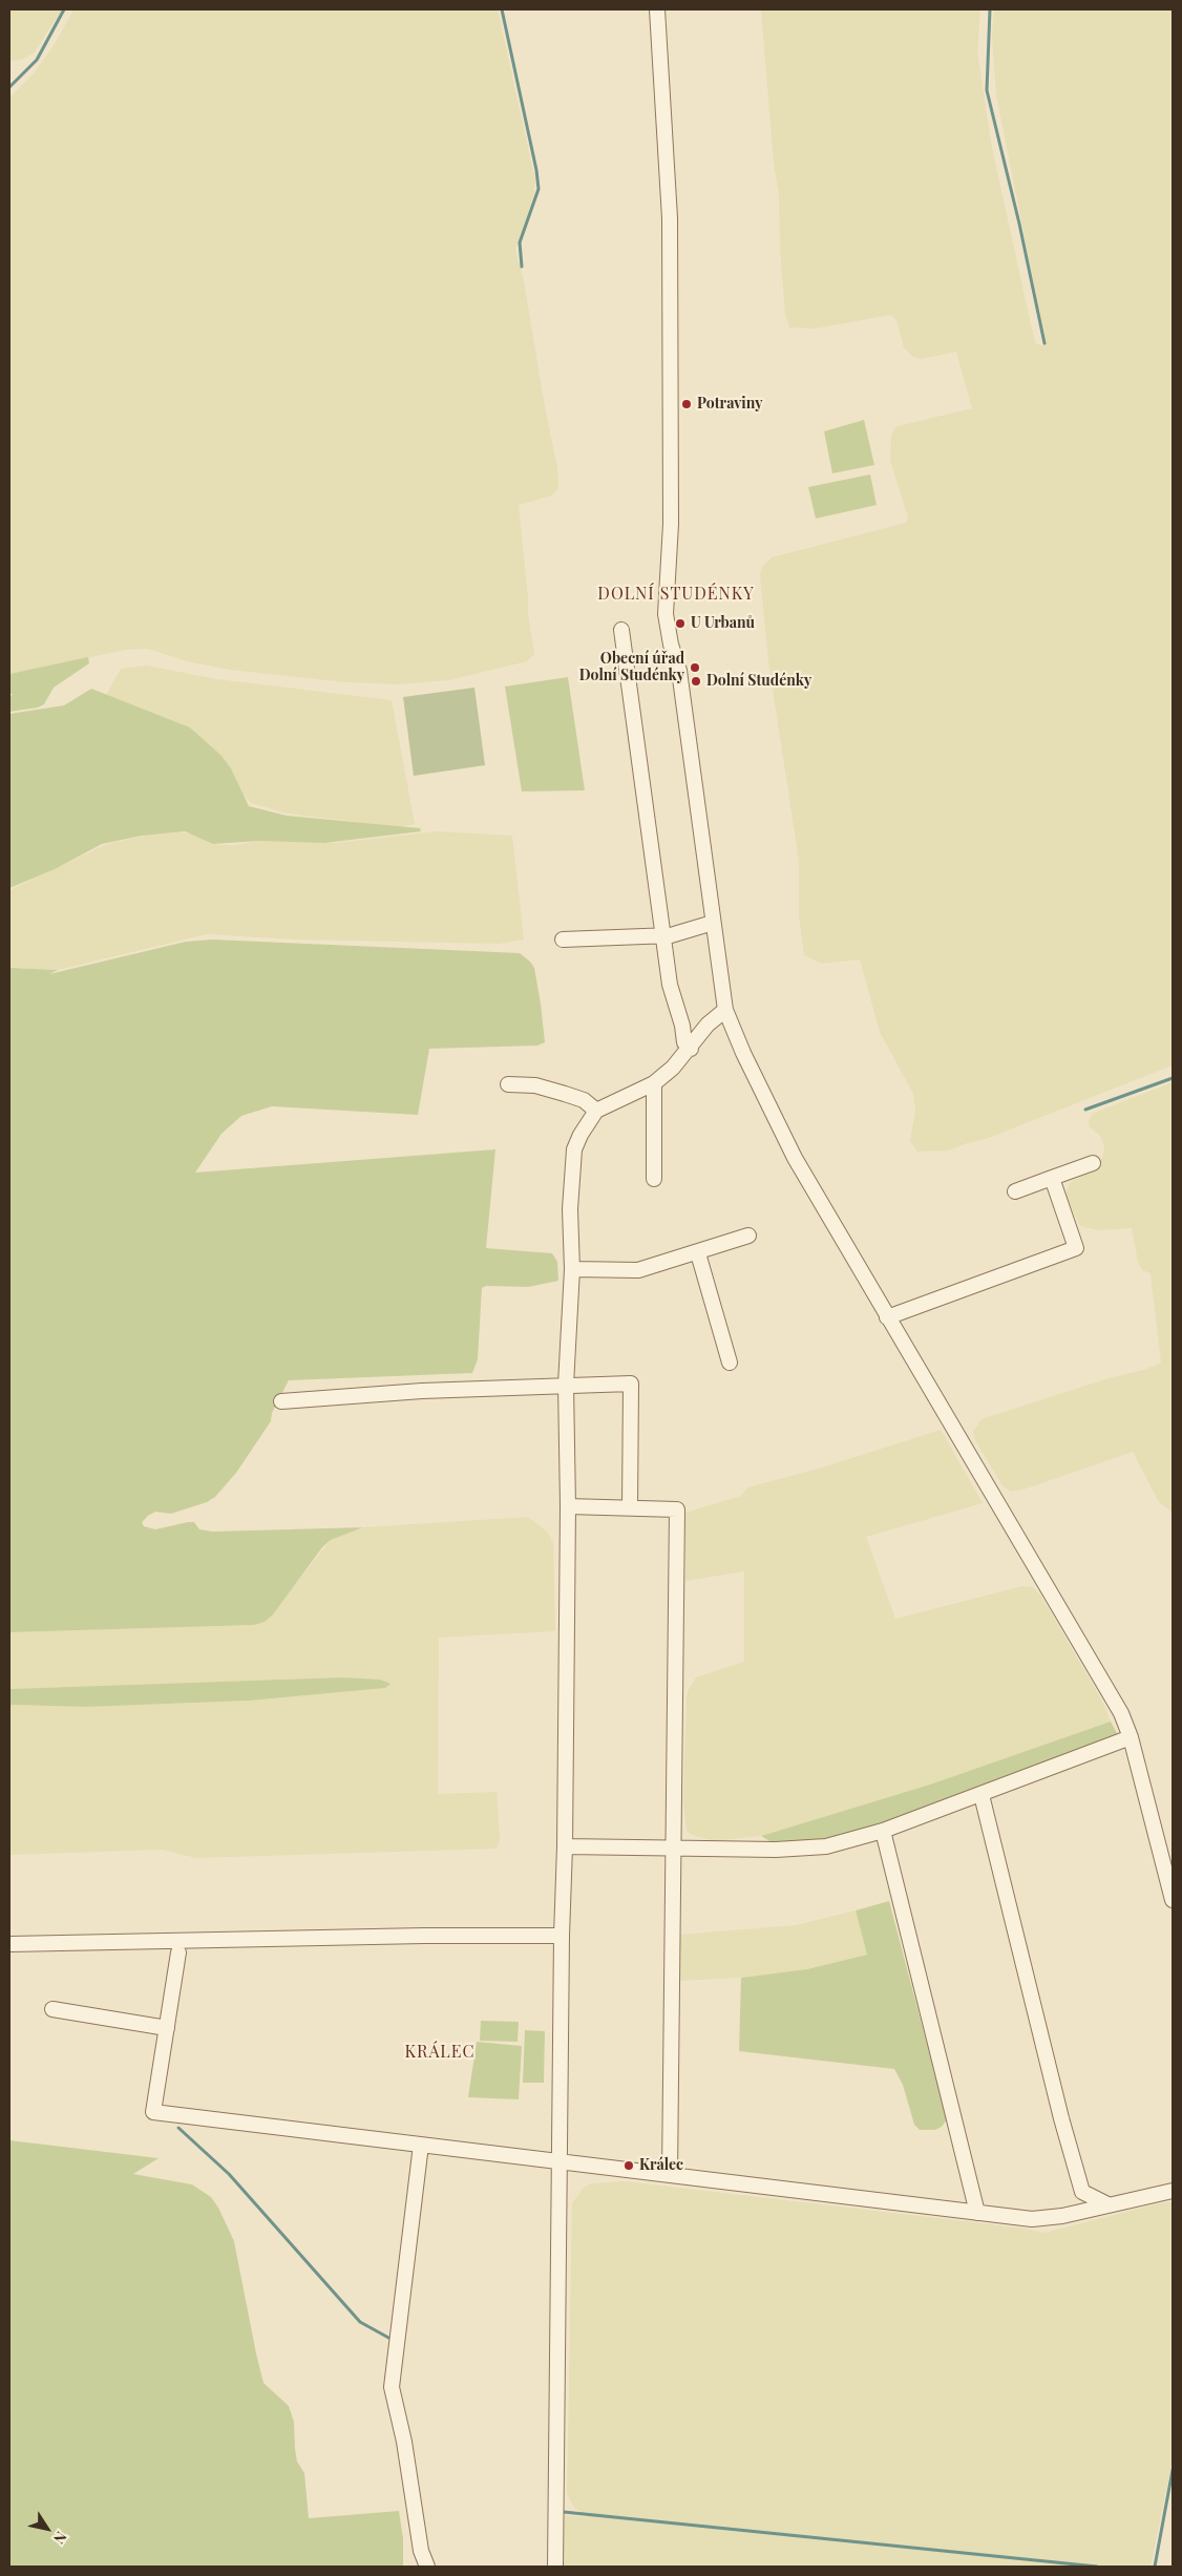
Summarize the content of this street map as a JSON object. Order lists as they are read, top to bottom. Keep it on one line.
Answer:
{"districts":["DOLNÍ STUDÉNKY","KRÁLEC"],"places":["Potraviny","U Urbanů","Obecní úřad Dolní Studénky","Dolní Studénky","Králec"],"north":"bottom right"}
